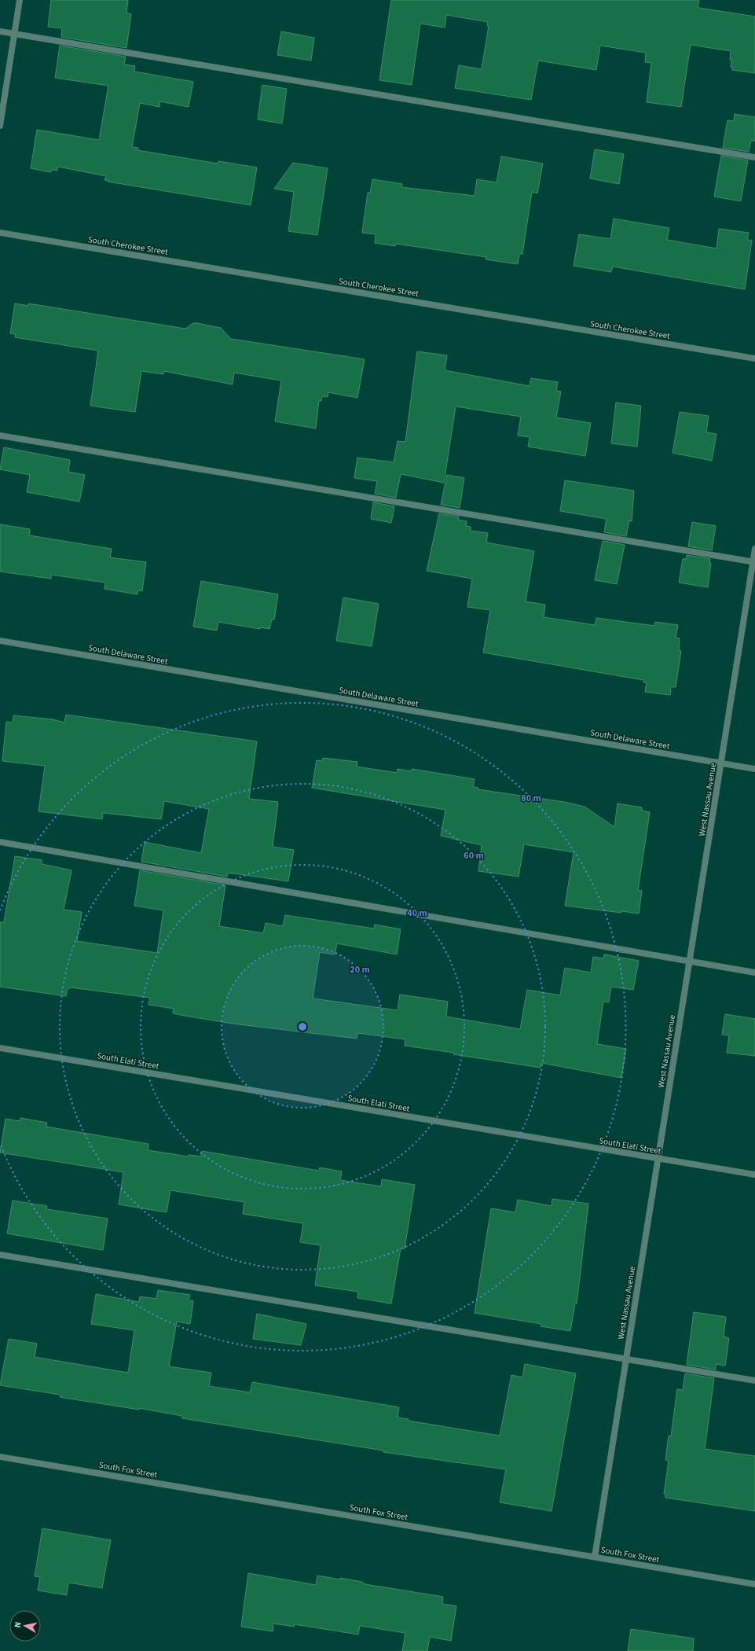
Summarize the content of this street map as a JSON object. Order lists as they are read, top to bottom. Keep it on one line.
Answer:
{"streets":{"street":["South Cherokee Street","South Delaware Street","West Nassau Avenue","South Elati Street","South Fox Street"]},"crossings":[["South Delaware Street","West Nassau Avenue"],["West Nassau Avenue","South Elati Street"],["West Nassau Avenue","South Fox Street"]],"north":"left","rings":["80 m","60 m","40 m","20 m"]}
